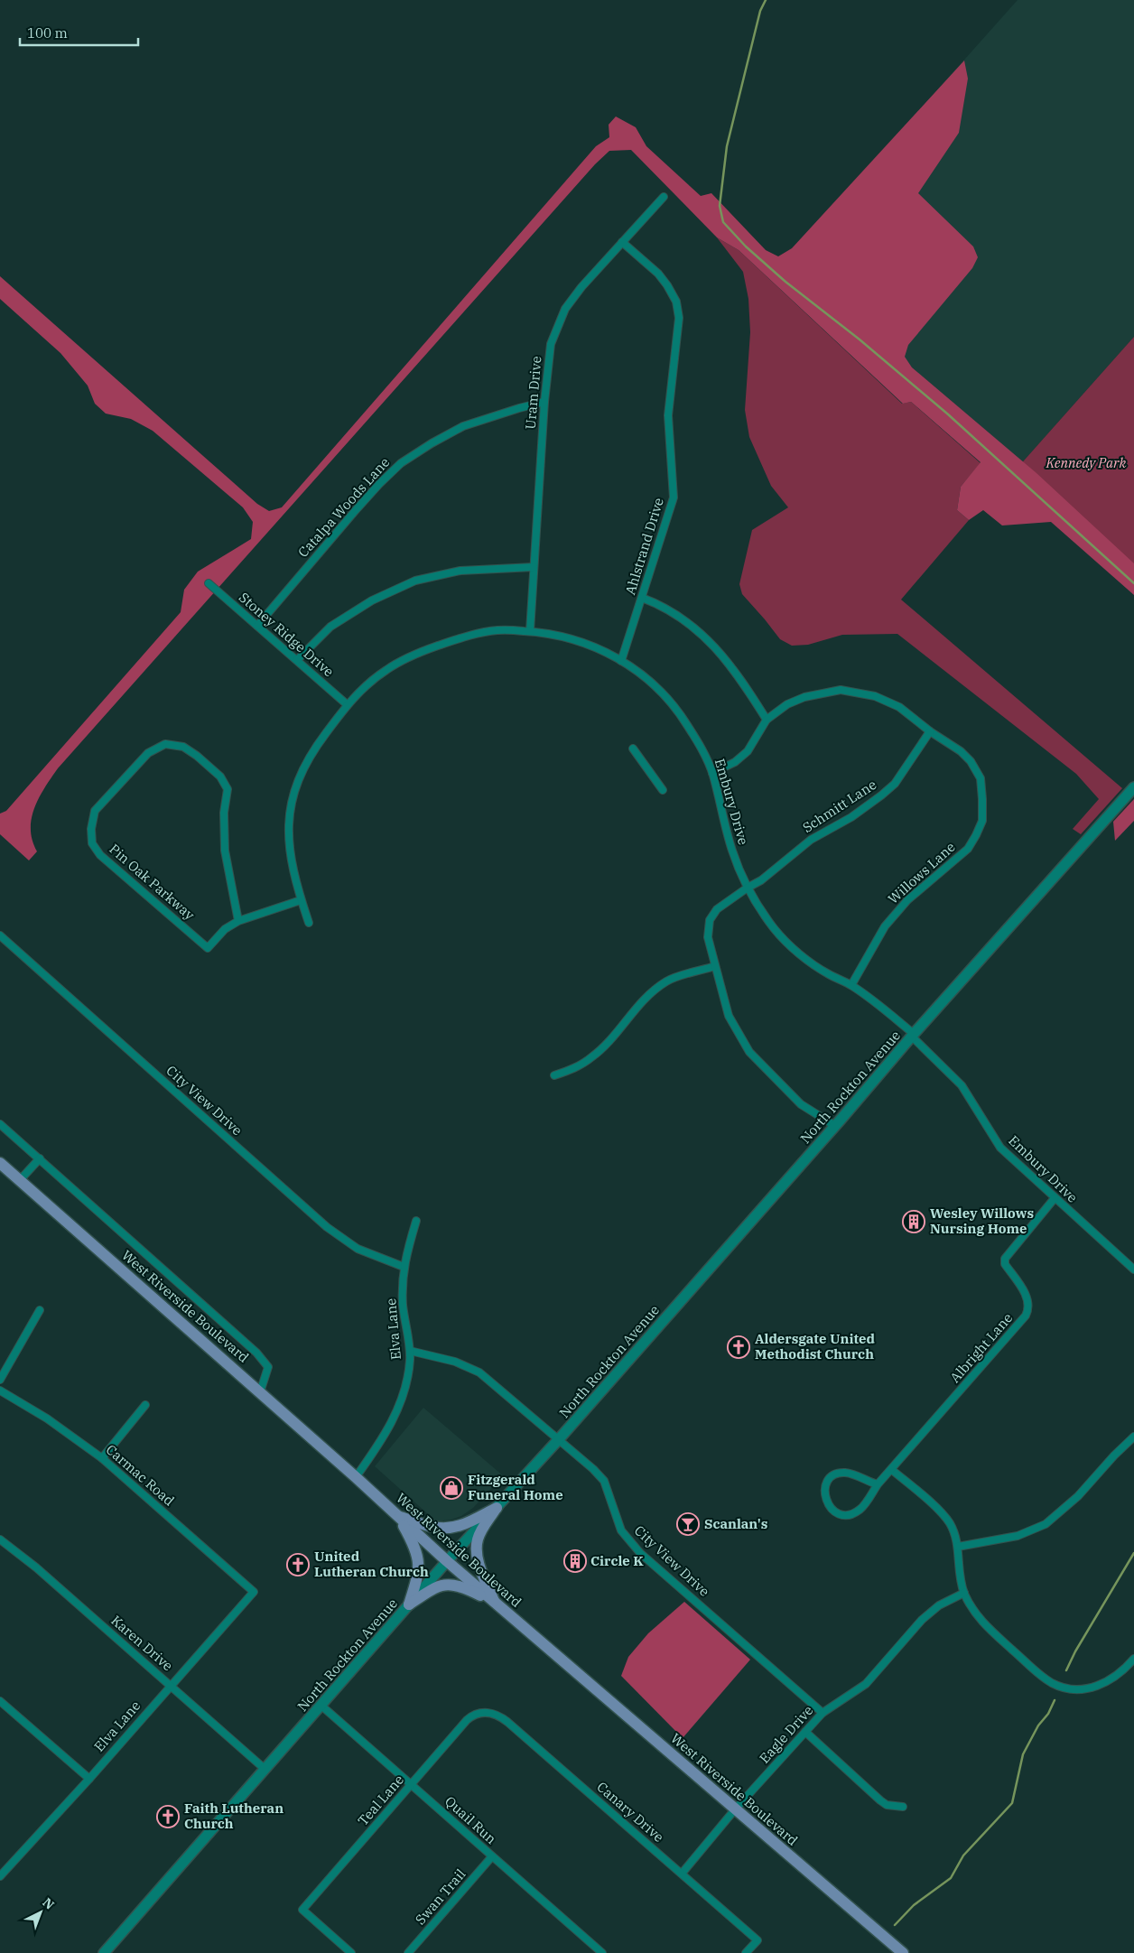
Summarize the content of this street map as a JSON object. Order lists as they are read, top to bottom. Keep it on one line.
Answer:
{"streets":{"main road":["West Riverside Boulevard"],"street":["Uram Drive","Catalpa Woods Lane","Ahlstrand Drive","Stoney Ridge Drive","Embury Drive","Schmitt Lane","Willows Lane","Pin Oak Parkway","North Rockton Avenue","City View Drive","Elva Lane","Albright Lane","Carmac Road","Karen Drive","Eagle Drive","Teal Lane","Canary Drive","Quail Run","Swan Trail"]},"crossings":[["Uram Drive","Catalpa Woods Lane"],["Uram Drive","Ahlstrand Drive"],["Uram Drive","Embury Drive"],["Catalpa Woods Lane","Stoney Ridge Drive"],["Ahlstrand Drive","Embury Drive"],["Stoney Ridge Drive","Embury Drive"],["Embury Drive","Schmitt Lane"],["Embury Drive","Willows Lane"],["Embury Drive","North Rockton Avenue"],["Embury Drive","Albright Lane"],["Schmitt Lane","Willows Lane"],["Schmitt Lane","North Rockton Avenue"],["North Rockton Avenue","City View Drive"],["North Rockton Avenue","West Riverside Boulevard"],["North Rockton Avenue","Karen Drive"],["North Rockton Avenue","Quail Run"],["City View Drive","Elva Lane"],["City View Drive","Eagle Drive"],["West Riverside Boulevard","Elva Lane"],["West Riverside Boulevard","Eagle Drive"],["Elva Lane","Carmac Road"],["Elva Lane","Karen Drive"],["Eagle Drive","Canary Drive"],["Teal Lane","Canary Drive"],["Teal Lane","Quail Run"],["Quail Run","Swan Trail"]],"parks":["Kennedy Park"],"places":{"building":["Wesley Willows Nursing Home","Circle K"],"church":["Aldersgate United Methodist Church","United Lutheran Church","Faith Lutheran Church"],"shop":["Fitzgerald Funeral Home"],"bar":["Scanlan's"]},"scale_bar":"100 m","north":"top right"}
